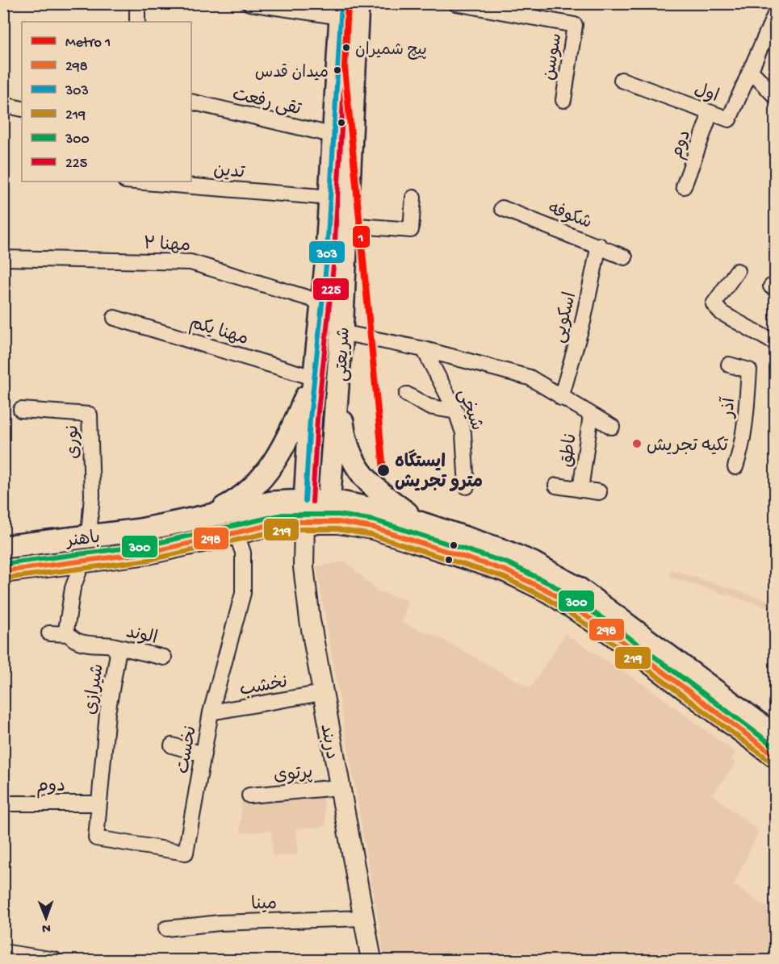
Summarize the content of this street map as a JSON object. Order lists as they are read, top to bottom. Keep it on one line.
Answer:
{"streets":{"main road":["شریعتی","باهنر","دربند"],"street":["سوسن","اول","تقی رفعت","دوم","تدین","شکوفه","مهنا ۲","اسکویی","مهنا یکم","آذر","شیخی","نوری","ناطق","الوند","نخشب","شیرازی","نخست","پرتوی","مینا"]},"crossings":[["اول","دوم"],["تقی رفعت","شریعتی"],["دوم","شیرازی"],["دوم","نخست"],["تدین","شریعتی"],["شکوفه","اسکویی"],["مهنا ۲","شریعتی"],["مهنا یکم","شریعتی"],["شریعتی","باهنر"],["شریعتی","دربند"],["نوری","باهنر"],["باهنر","دربند"],["باهنر","نخست"],["الوند","شیرازی"],["نخشب","دربند"],["نخشب","نخست"],["شیرازی","نخست"],["دربند","پرتوی"],["دربند","مینا"]],"places":["پیچ شمیران","میدان قدس","تکیه تجریش","ایستگاه مترو تجریش"],"lines":["metro line 1","transit line 303","transit line 225","transit line 300","transit line 298","transit line 219"],"legend":["Metro 1","298","303","219","300","225"],"north":"bottom"}
